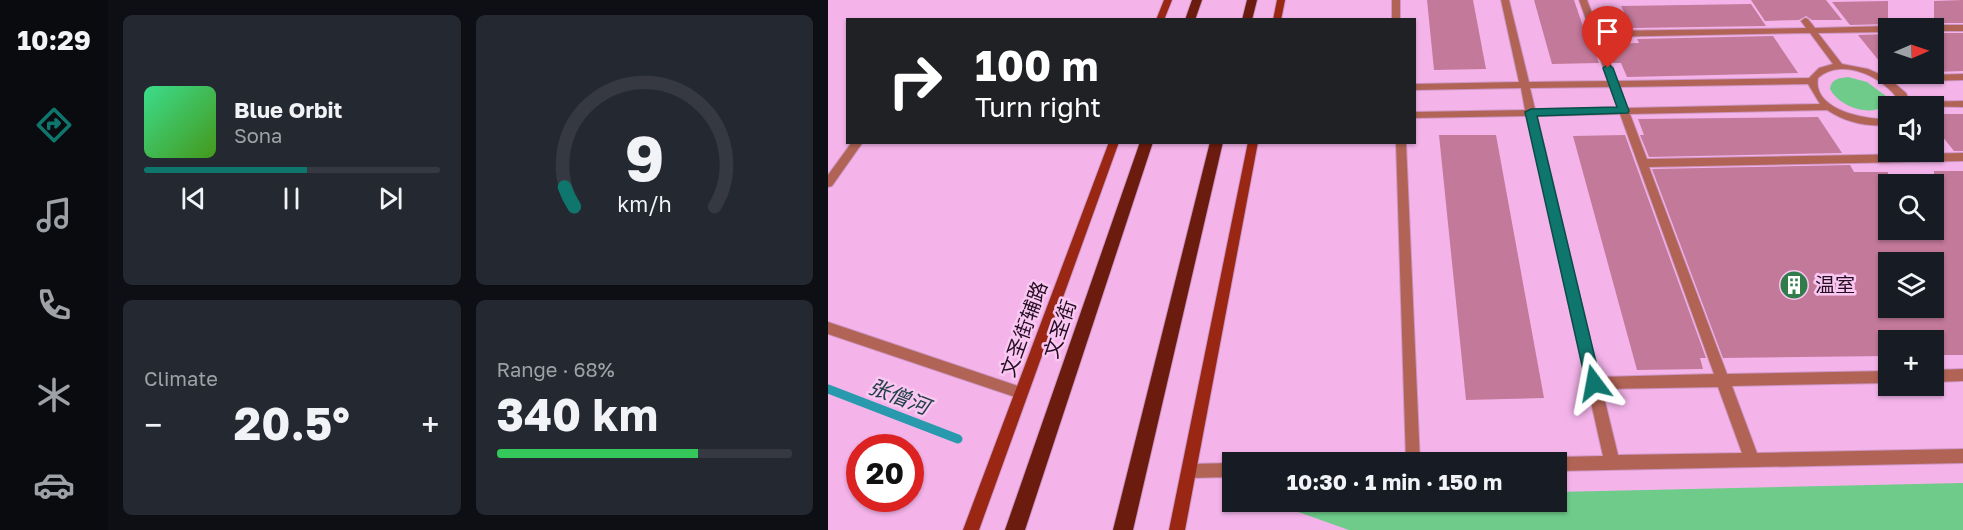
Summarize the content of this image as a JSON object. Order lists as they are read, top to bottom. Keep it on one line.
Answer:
{"streets":{"main road":["文圣街"],"street":["文圣街辅路"]},"water":["张僧河"],"places":{"building":["温室"]},"north":"right","page":{"tabs":"10:29","map_buttons":"+","turn":["100 m","Turn right"],"song":["Blue Orbit","Sona"],"tile":["Climate",["Range · 68%","340 km"]],"heat":["−","20.5°","+"],"limit":"20","trip":"10:30 · 1 min · 150 m","gauge":["9","km/h"]}}
